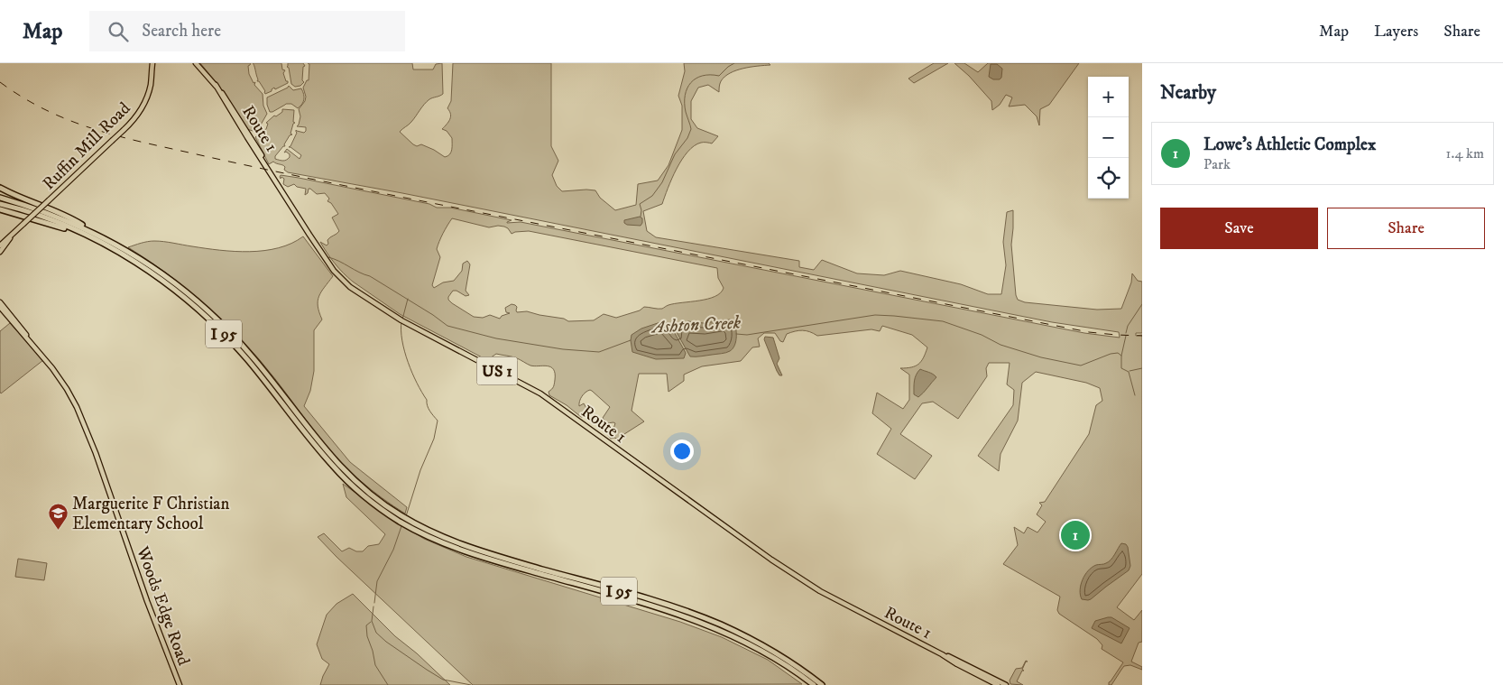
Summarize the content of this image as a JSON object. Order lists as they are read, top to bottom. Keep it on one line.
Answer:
{"streets":{"highway":["I 95"],"main road":["Route 1","Ruffin Mill Road","US 1","Woods Edge Road"]},"water":["Ashton Creek"],"places":{"school or university":["Marguerite F Christian Elementary School"]},"page":{"header":"Map","search":"Search here","nav":["Map","Layers","Share"],"heading":"Nearby","map_buttons":["+","−"],"list":[{"mark":"1","name":"Lowe's Athletic Complex","note":"Park","value":"1.4 km"}],"buttons":["Save","Share"],"pins":"1"}}
